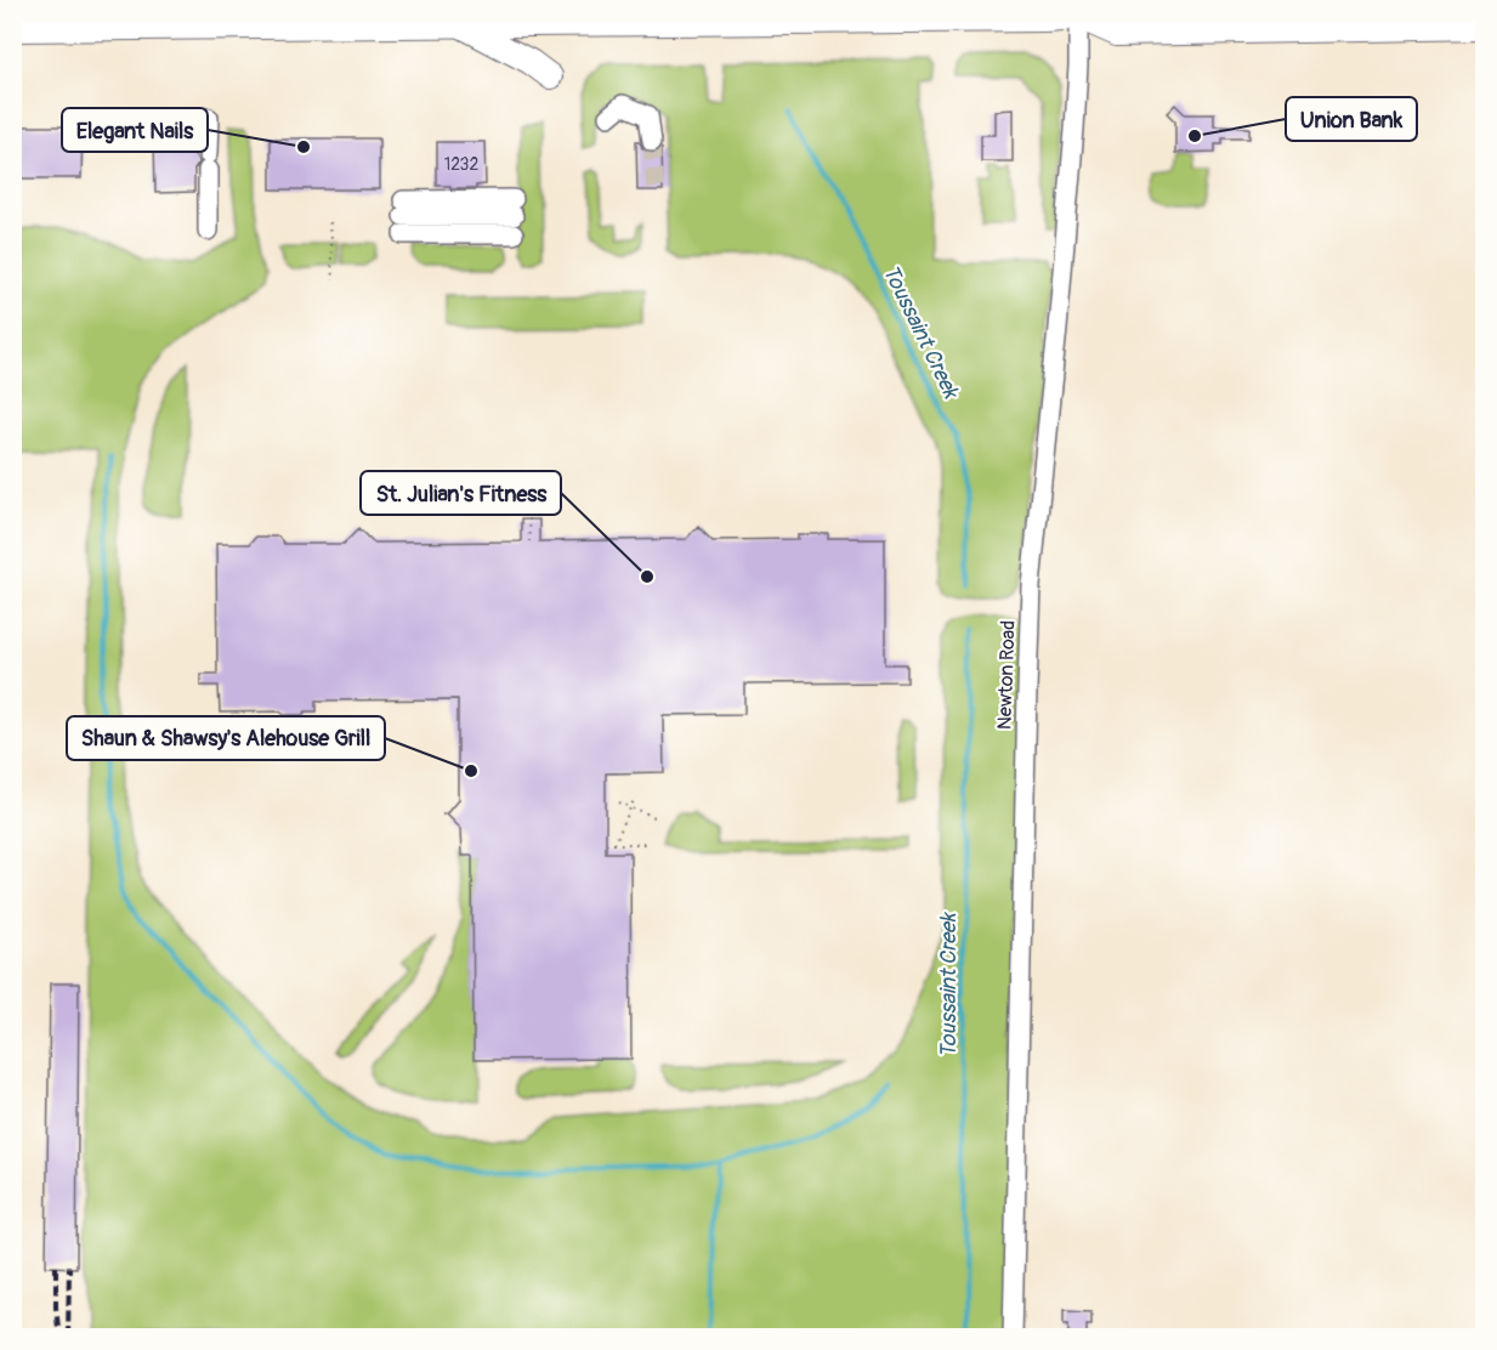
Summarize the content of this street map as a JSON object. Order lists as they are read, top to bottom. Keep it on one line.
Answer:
{"streets":{"street":["Newton Road"]},"water":["Toussaint Creek"],"places":["Union Bank","Elegant Nails","St. Julian's Fitness","Shaun & Shawsy's Alehouse Grill"],"house_numbers":["1232"]}
